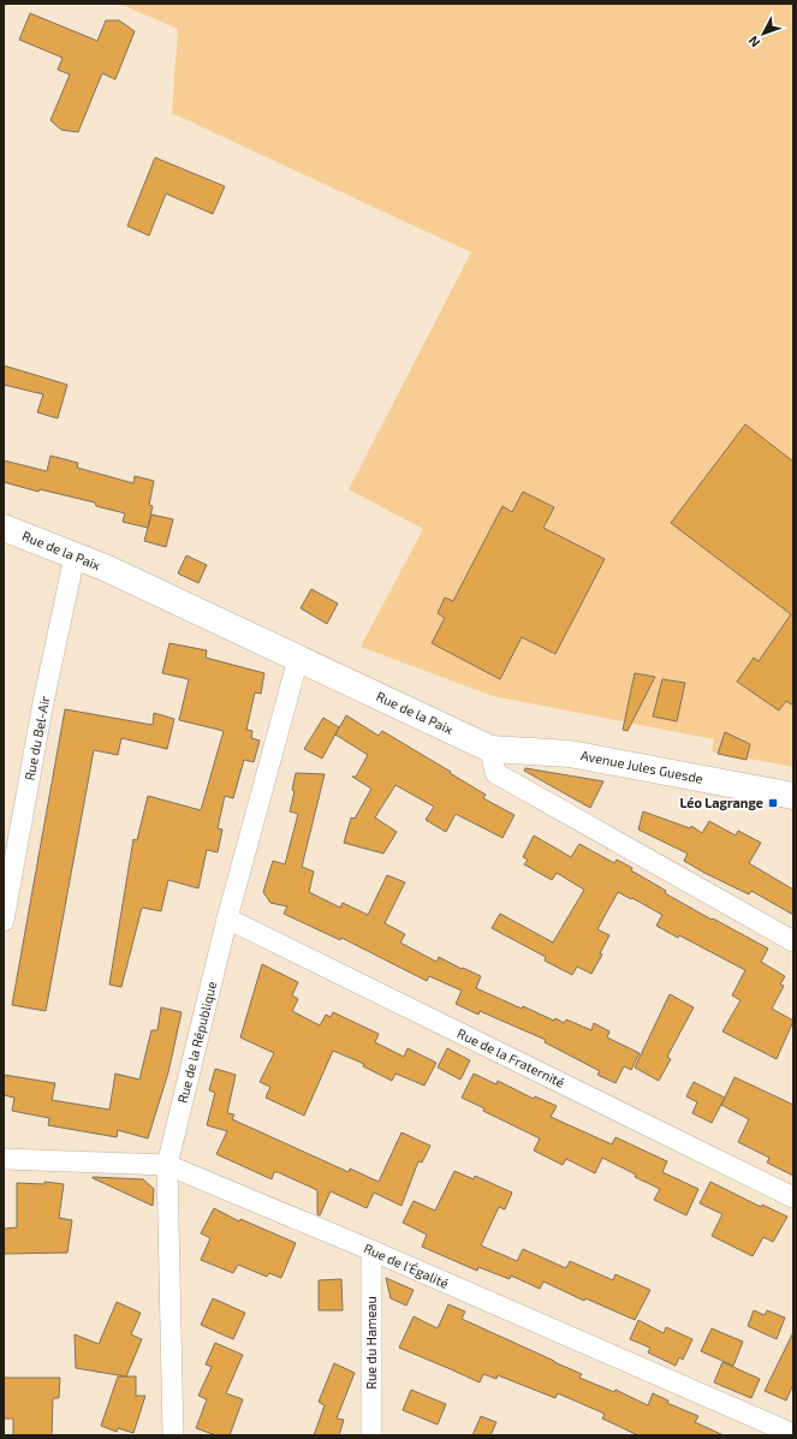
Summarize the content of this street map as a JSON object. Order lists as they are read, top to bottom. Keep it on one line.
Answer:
{"streets":{"street":["Rue de la Paix","Rue du Bel-Air","Avenue Jules Guesde","Rue de la République","Rue de la Fraternité","Rue de l'Égalité","Rue du Hameau"]},"crossings":[["Rue de la Paix","Rue du Bel-Air"],["Rue de la Paix","Avenue Jules Guesde"],["Rue de la Paix","Rue de la République"],["Rue de la République","Rue de la Fraternité"],["Rue de la République","Rue de l'Égalité"],["Rue de l'Égalité","Rue du Hameau"]],"places":{"transit":["Léo Lagrange"]},"north":"bottom left"}
